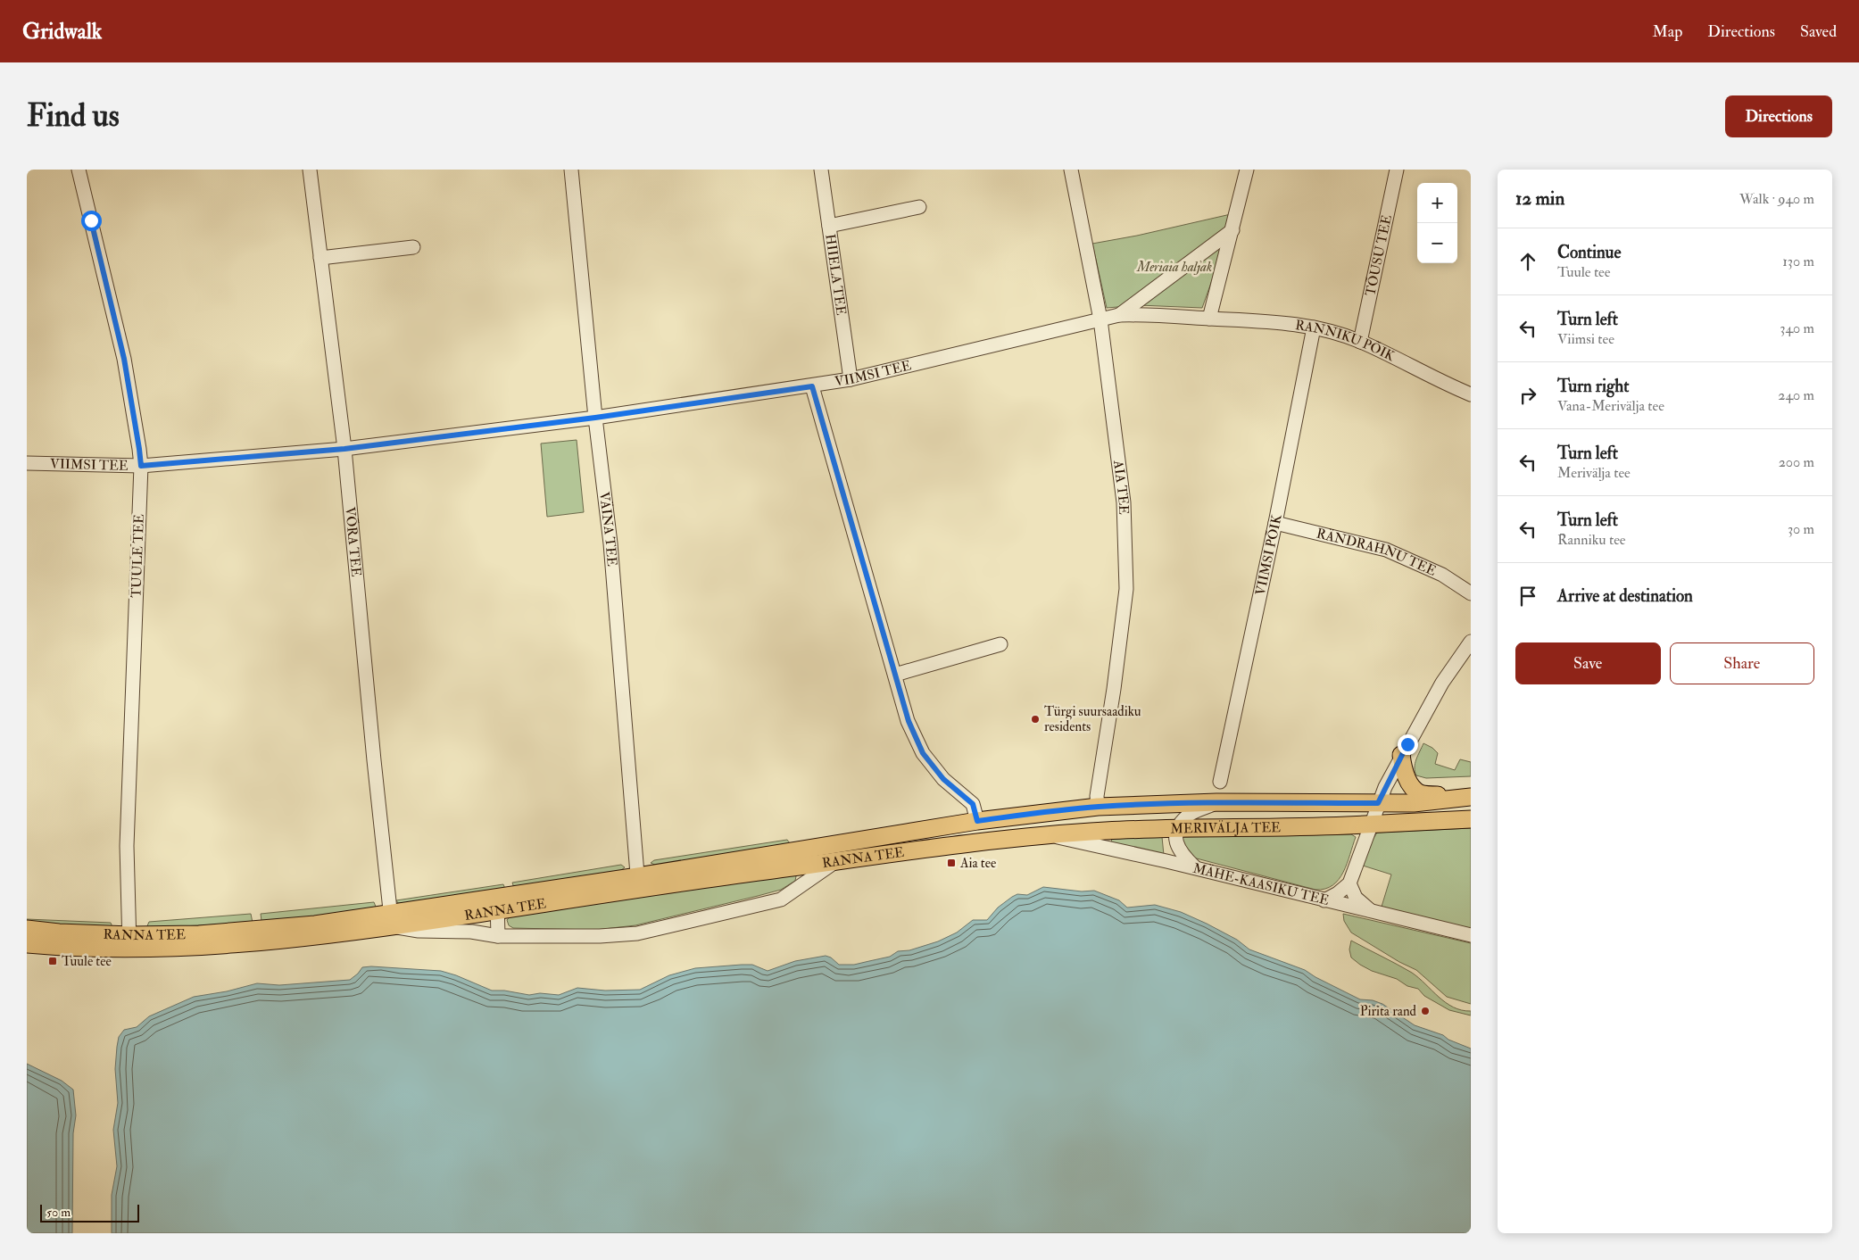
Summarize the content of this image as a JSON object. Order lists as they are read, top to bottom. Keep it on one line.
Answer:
{"streets":{"main road":["MERIVÄLJA TEE","RANNA TEE"],"street":["TÕUSU TEE","HIIELA TEE","RANNIKU PÕIK","VIIMSI TEE","AIA TEE","VÄINA TEE","VÕRA TEE","RÄNDRAHNU TEE","VIIMSI PÕIK","TUULE TEE","MÄHE-KAASIKU TEE"]},"crossings":[["TÕUSU TEE","RANNIKU PÕIK"],["HIIELA TEE","VIIMSI TEE"],["RANNIKU PÕIK","VIIMSI TEE"],["RANNIKU PÕIK","VIIMSI PÕIK"],["VIIMSI TEE","AIA TEE"],["VIIMSI TEE","VÄINA TEE"],["VIIMSI TEE","VÕRA TEE"],["VIIMSI TEE","TUULE TEE"],["AIA TEE","MERIVÄLJA TEE"],["VÄINA TEE","RANNA TEE"],["VÕRA TEE","RANNA TEE"],["RÄNDRAHNU TEE","VIIMSI PÕIK"],["TUULE TEE","RANNA TEE"],["MERIVÄLJA TEE","RANNA TEE"],["MERIVÄLJA TEE","MÄHE-KAASIKU TEE"]],"parks":["Meriaia haljak"],"places":{"other":["Türgi suursaadiku residents","Pirita rand"],"transit":["Aia tee","Tuule tee"]},"scale_bar":"50 m","page":{"header":"Gridwalk","nav":["Map","Directions","Saved"],"buttons":["Directions",["Save","Share"]],"title":"Find us","heading":["12 min","Walk · 940 m"],"map_buttons":["+","−"],"list":[["Continue","Tuule tee","130 m"],["Turn left","Viimsi tee","340 m"],["Turn right","Vana-Merivälja tee","240 m"],["Turn left","Merivälja tee","200 m"],["Turn left","Ranniku tee","30 m"],"Arrive at destination"],"scale":"50 m"}}
